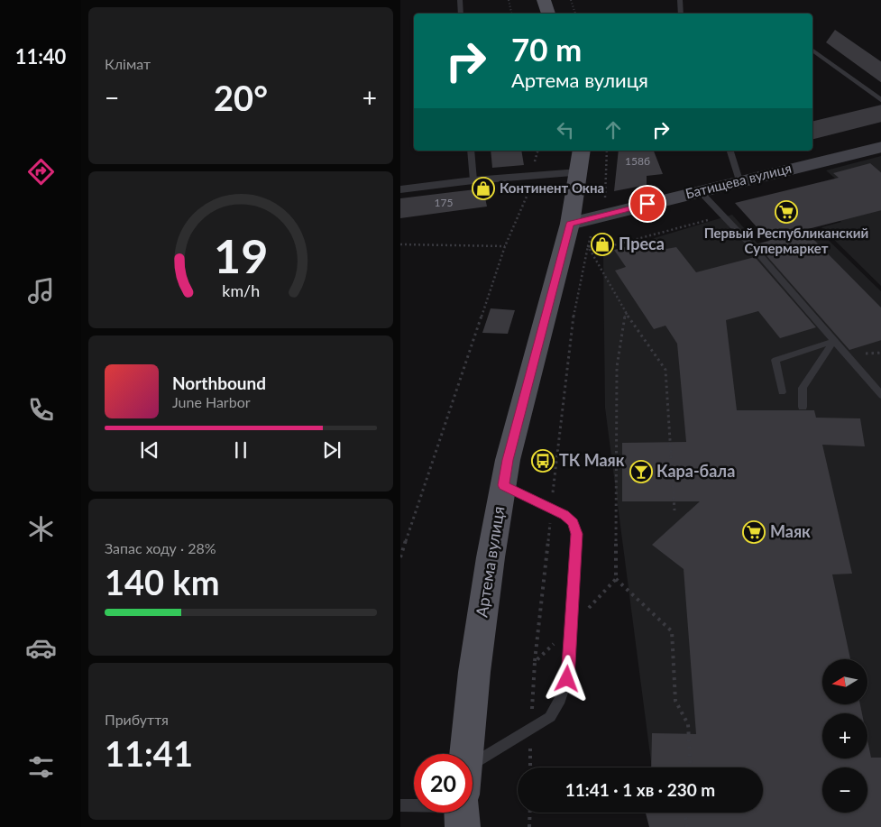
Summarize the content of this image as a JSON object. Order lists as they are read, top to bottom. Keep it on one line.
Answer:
{"streets":{"main road":["Артема вулиця"],"street":["Батищева вулиця"]},"crossings":[["Батищева вулиця","Артема вулиця"]],"places":{"shop":["Континент Окна","Преса"],"supermarket":["Первый Республиканский Супермаркет","Маяк"],"bus stop":["ТК Маяк"],"bar":["Кара-бала"]},"house_numbers":["158б","175"],"north":"left","page":{"tabs":"11:40","tile":["Клімат",["Запас ходу · 28%","140 km"],["Прибуття","11:41"]],"turn":["70 m","Артема вулиця"],"heat":["−","20°","+"],"song":["Northbound","June Harbor"],"map_buttons":["+","−"],"limit":"20","trip":"11:41 · 1 хв · 230 m","gauge":["19","km/h"]}}
